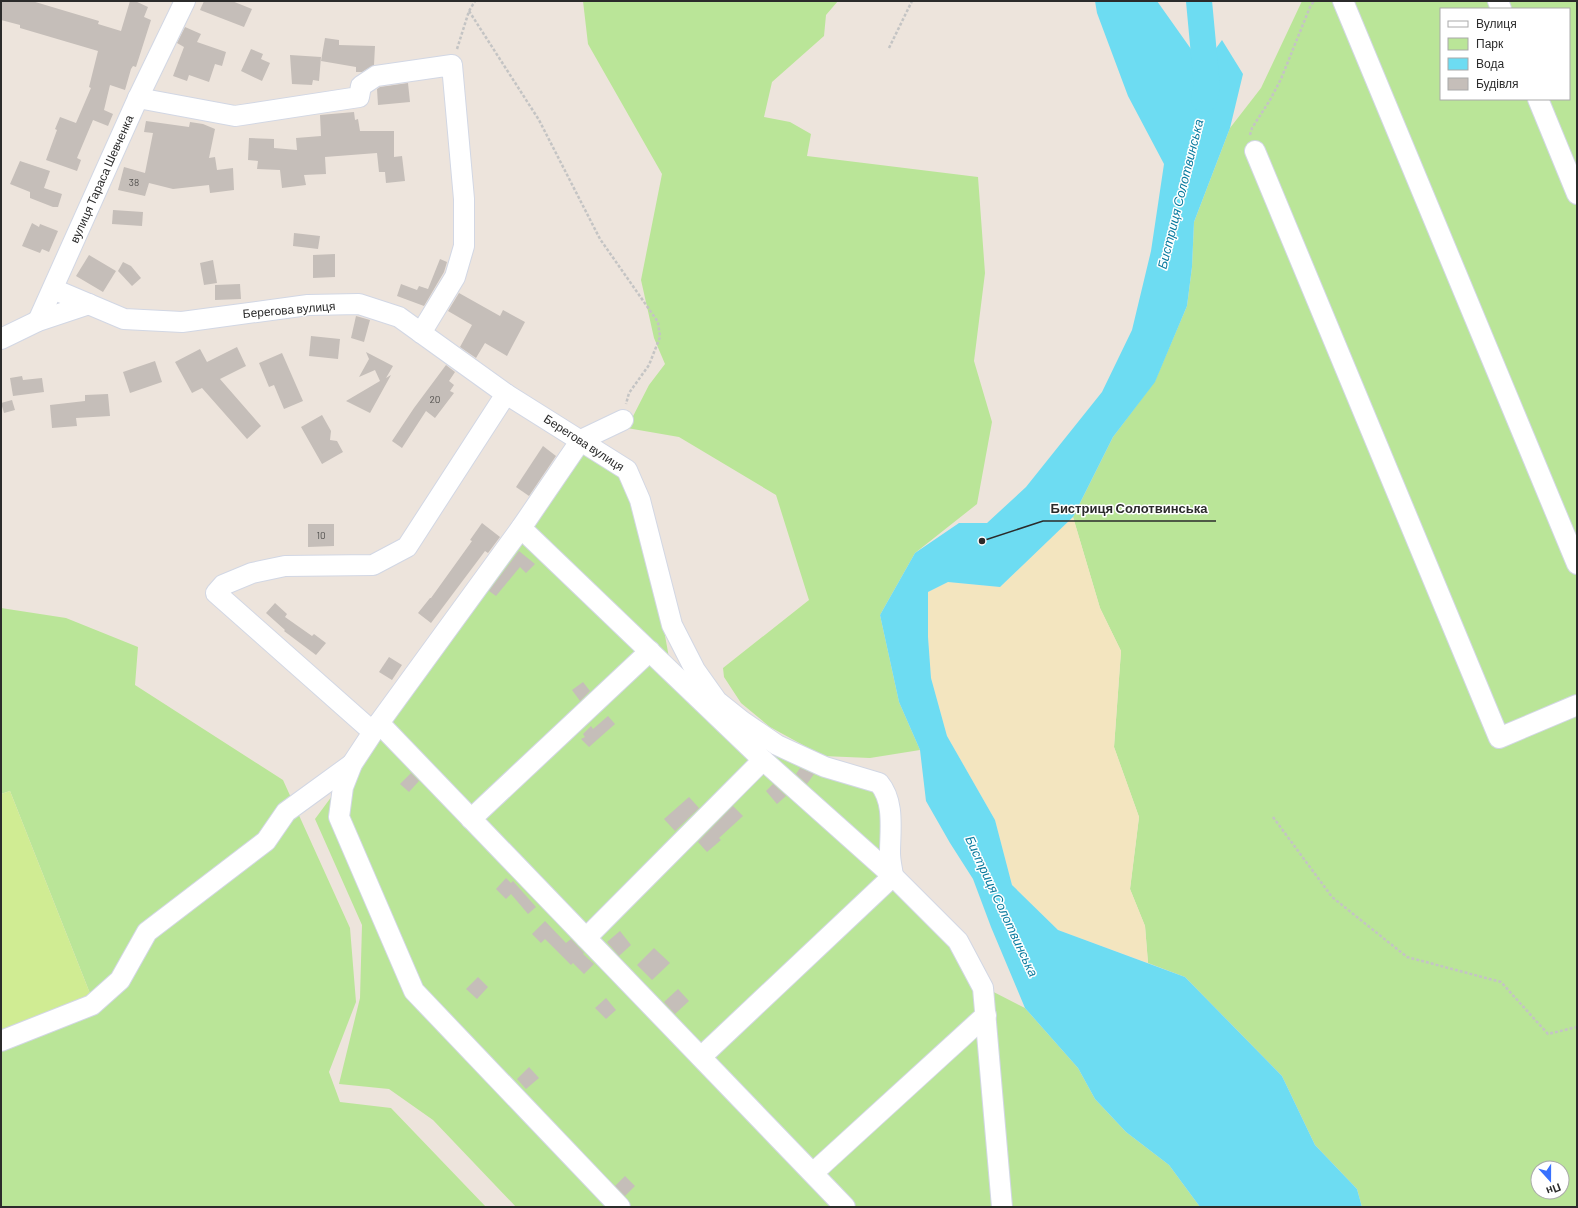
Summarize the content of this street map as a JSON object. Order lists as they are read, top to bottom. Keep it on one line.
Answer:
{"streets":{"street":["вулиця Тараса Шевченка","Берегова вулиця"]},"crossings":[["вулиця Тараса Шевченка","Берегова вулиця"]],"water":["Бистриця Солотвинська"],"places":["Бистриця Солотвинська"],"house_numbers":["38","20","10"],"legend":["Вулиця","Парк","Вода","Будівля"],"north":"bottom"}
